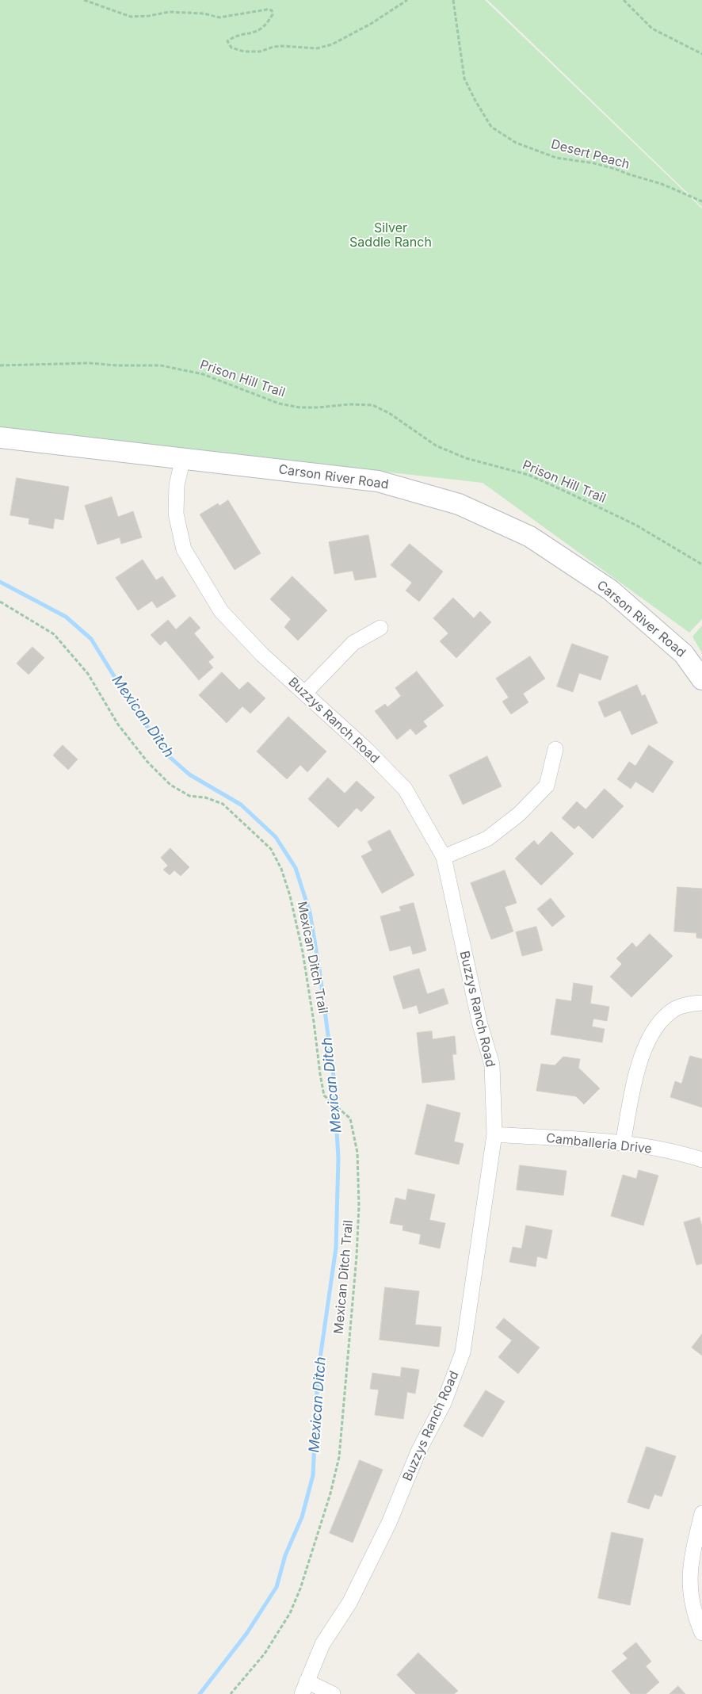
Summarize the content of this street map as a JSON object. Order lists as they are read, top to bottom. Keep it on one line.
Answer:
{"streets":{"street":["Carson River Road","Buzzys Ranch Road","Camballeria Drive"],"path":["Desert Peach","Prison Hill Trail","Mexican Ditch Trail"]},"crossings":[["Carson River Road","Buzzys Ranch Road"],["Buzzys Ranch Road","Camballeria Drive"]],"water":["Mexican Ditch"],"parks":["Silver Saddle Ranch"]}
